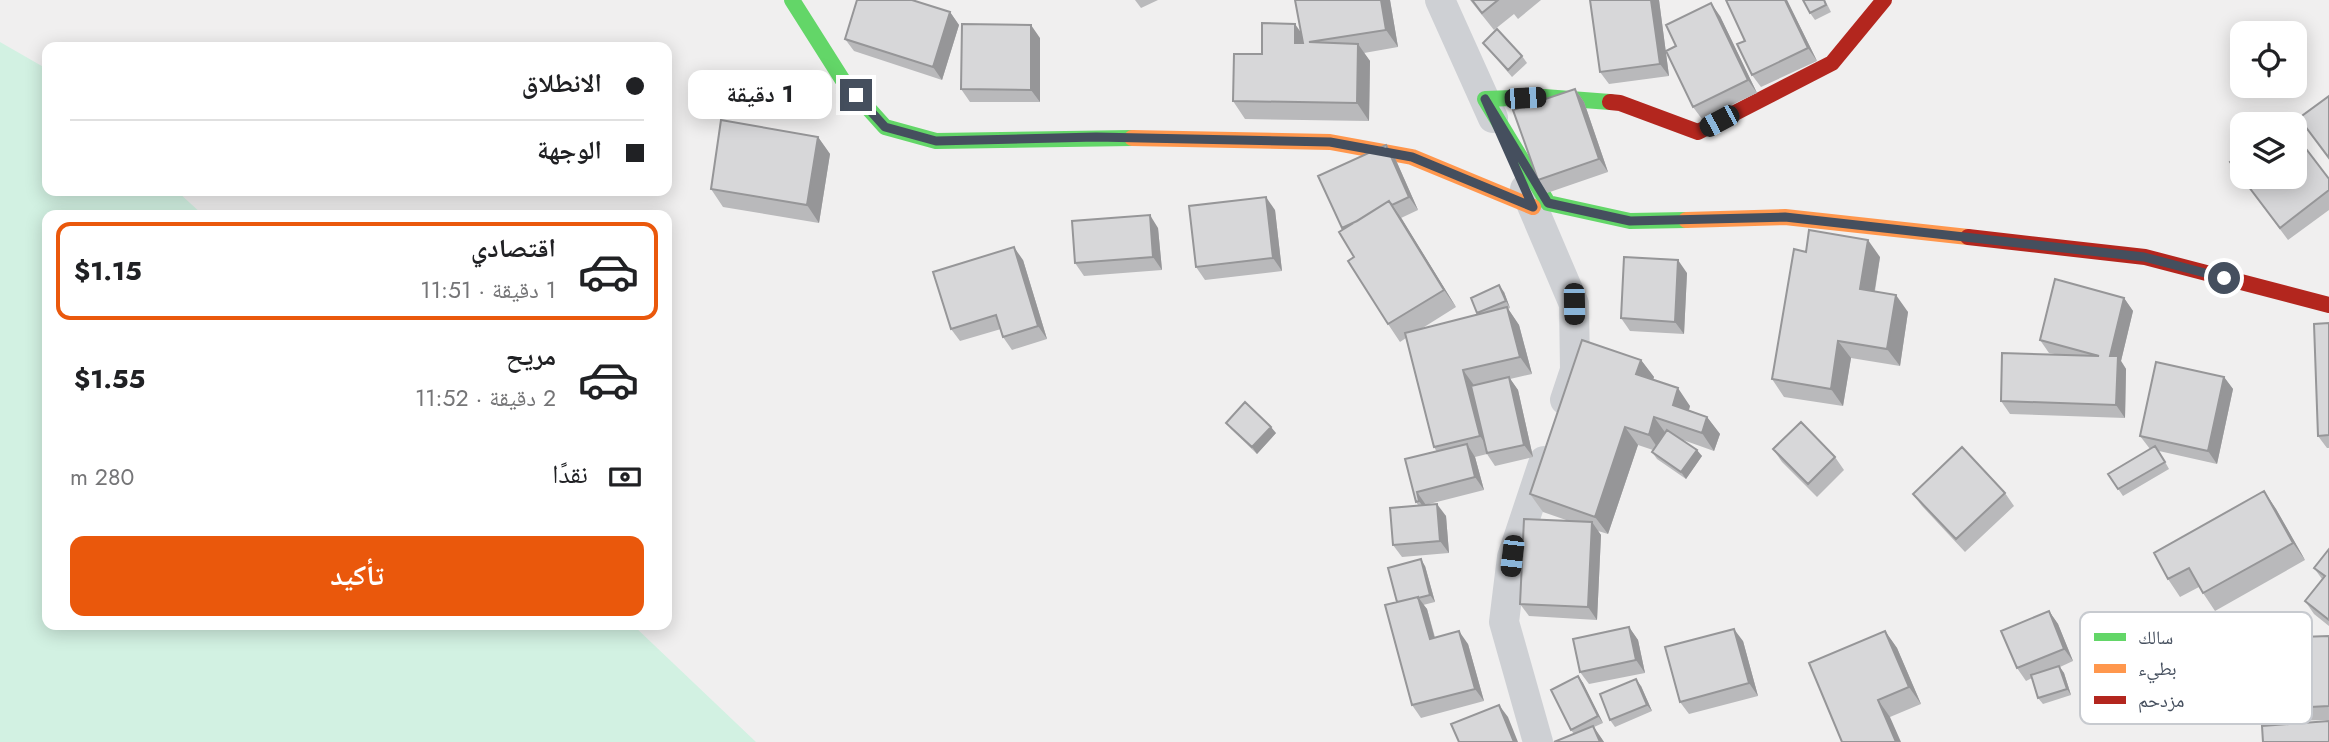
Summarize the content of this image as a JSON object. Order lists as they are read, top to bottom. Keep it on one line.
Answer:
{"legend":["سالك","بطيء","مزدحم"],"page":{"banner":["الانطلاق","الوجهة"],"bubble":"1 دقيقة","list":[{"name":"اقتصادي","note":"1 دقيقة · 11:51","value":"$1.15"},{"name":"مريح","note":"2 دقيقة · 11:52","value":"$1.55"}],"pay":["نقدًا","280 m"],"buttons":"تأكيد"}}
